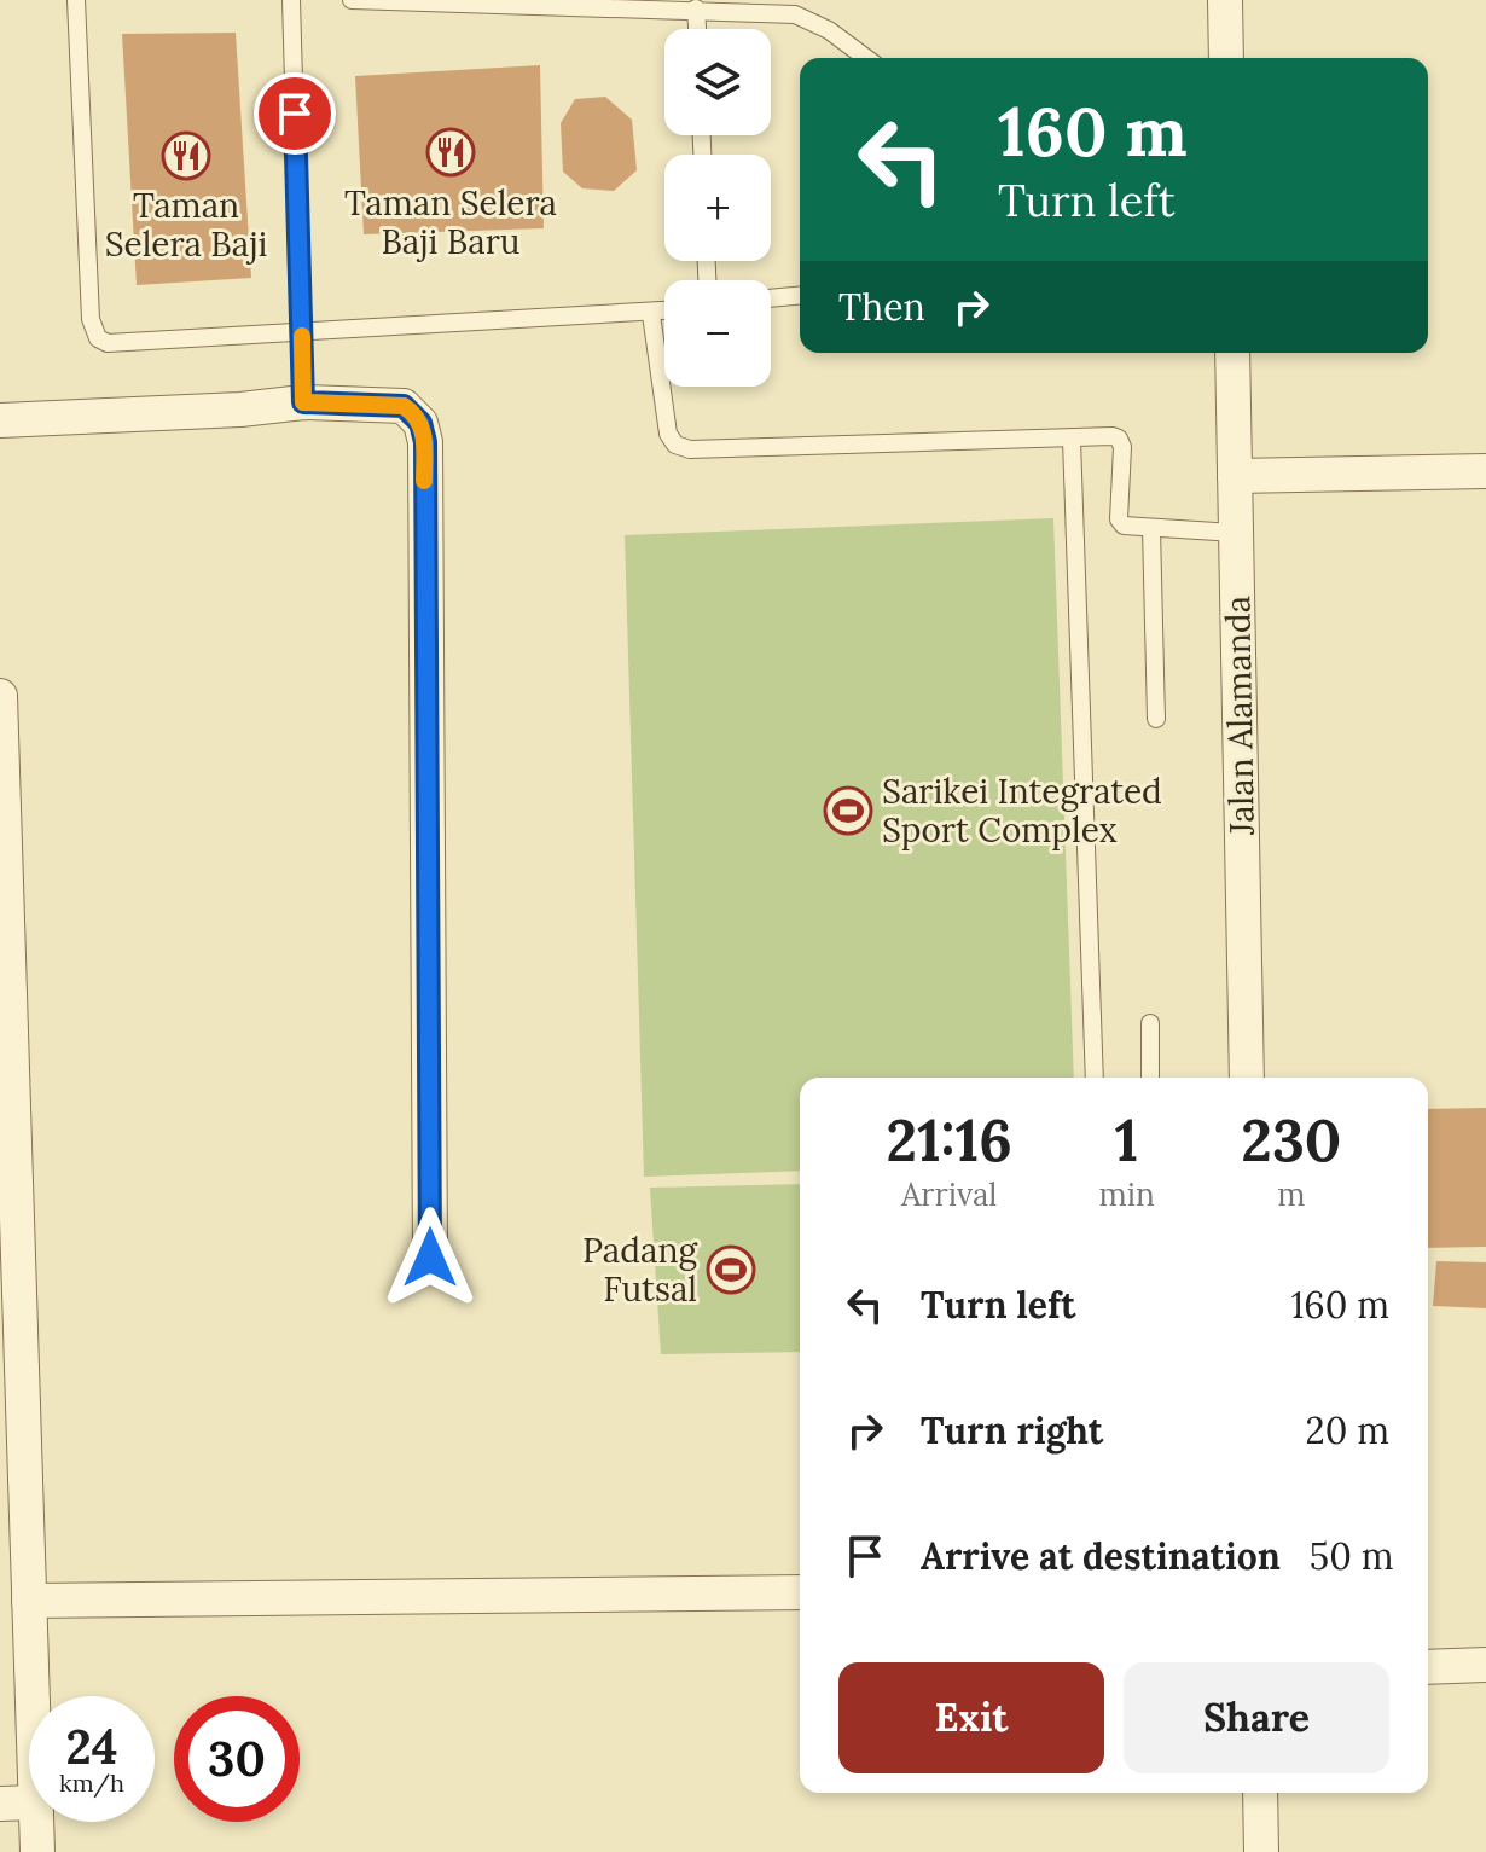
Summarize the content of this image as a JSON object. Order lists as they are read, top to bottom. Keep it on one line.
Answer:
{"streets":{"street":["Jalan Alamanda"]},"places":{"restaurant":["Taman Selera Baji Baru","Taman Selera Baji"],"sports":["Sarikei Integrated Sport Complex","Padang Futsal"]},"page":{"map_buttons":["+","−"],"turn":["160 m","Turn left"],"then":"Then","eta":["21:16","Arrival","1","min","230","m"],"list":[{"name":"Turn left","value":"160 m"},{"name":"Turn right","value":"20 m"},{"name":"Arrive at destination","value":"50 m"}],"buttons":["Exit","Share"],"speed":"24 km/h","limit":"30"}}
